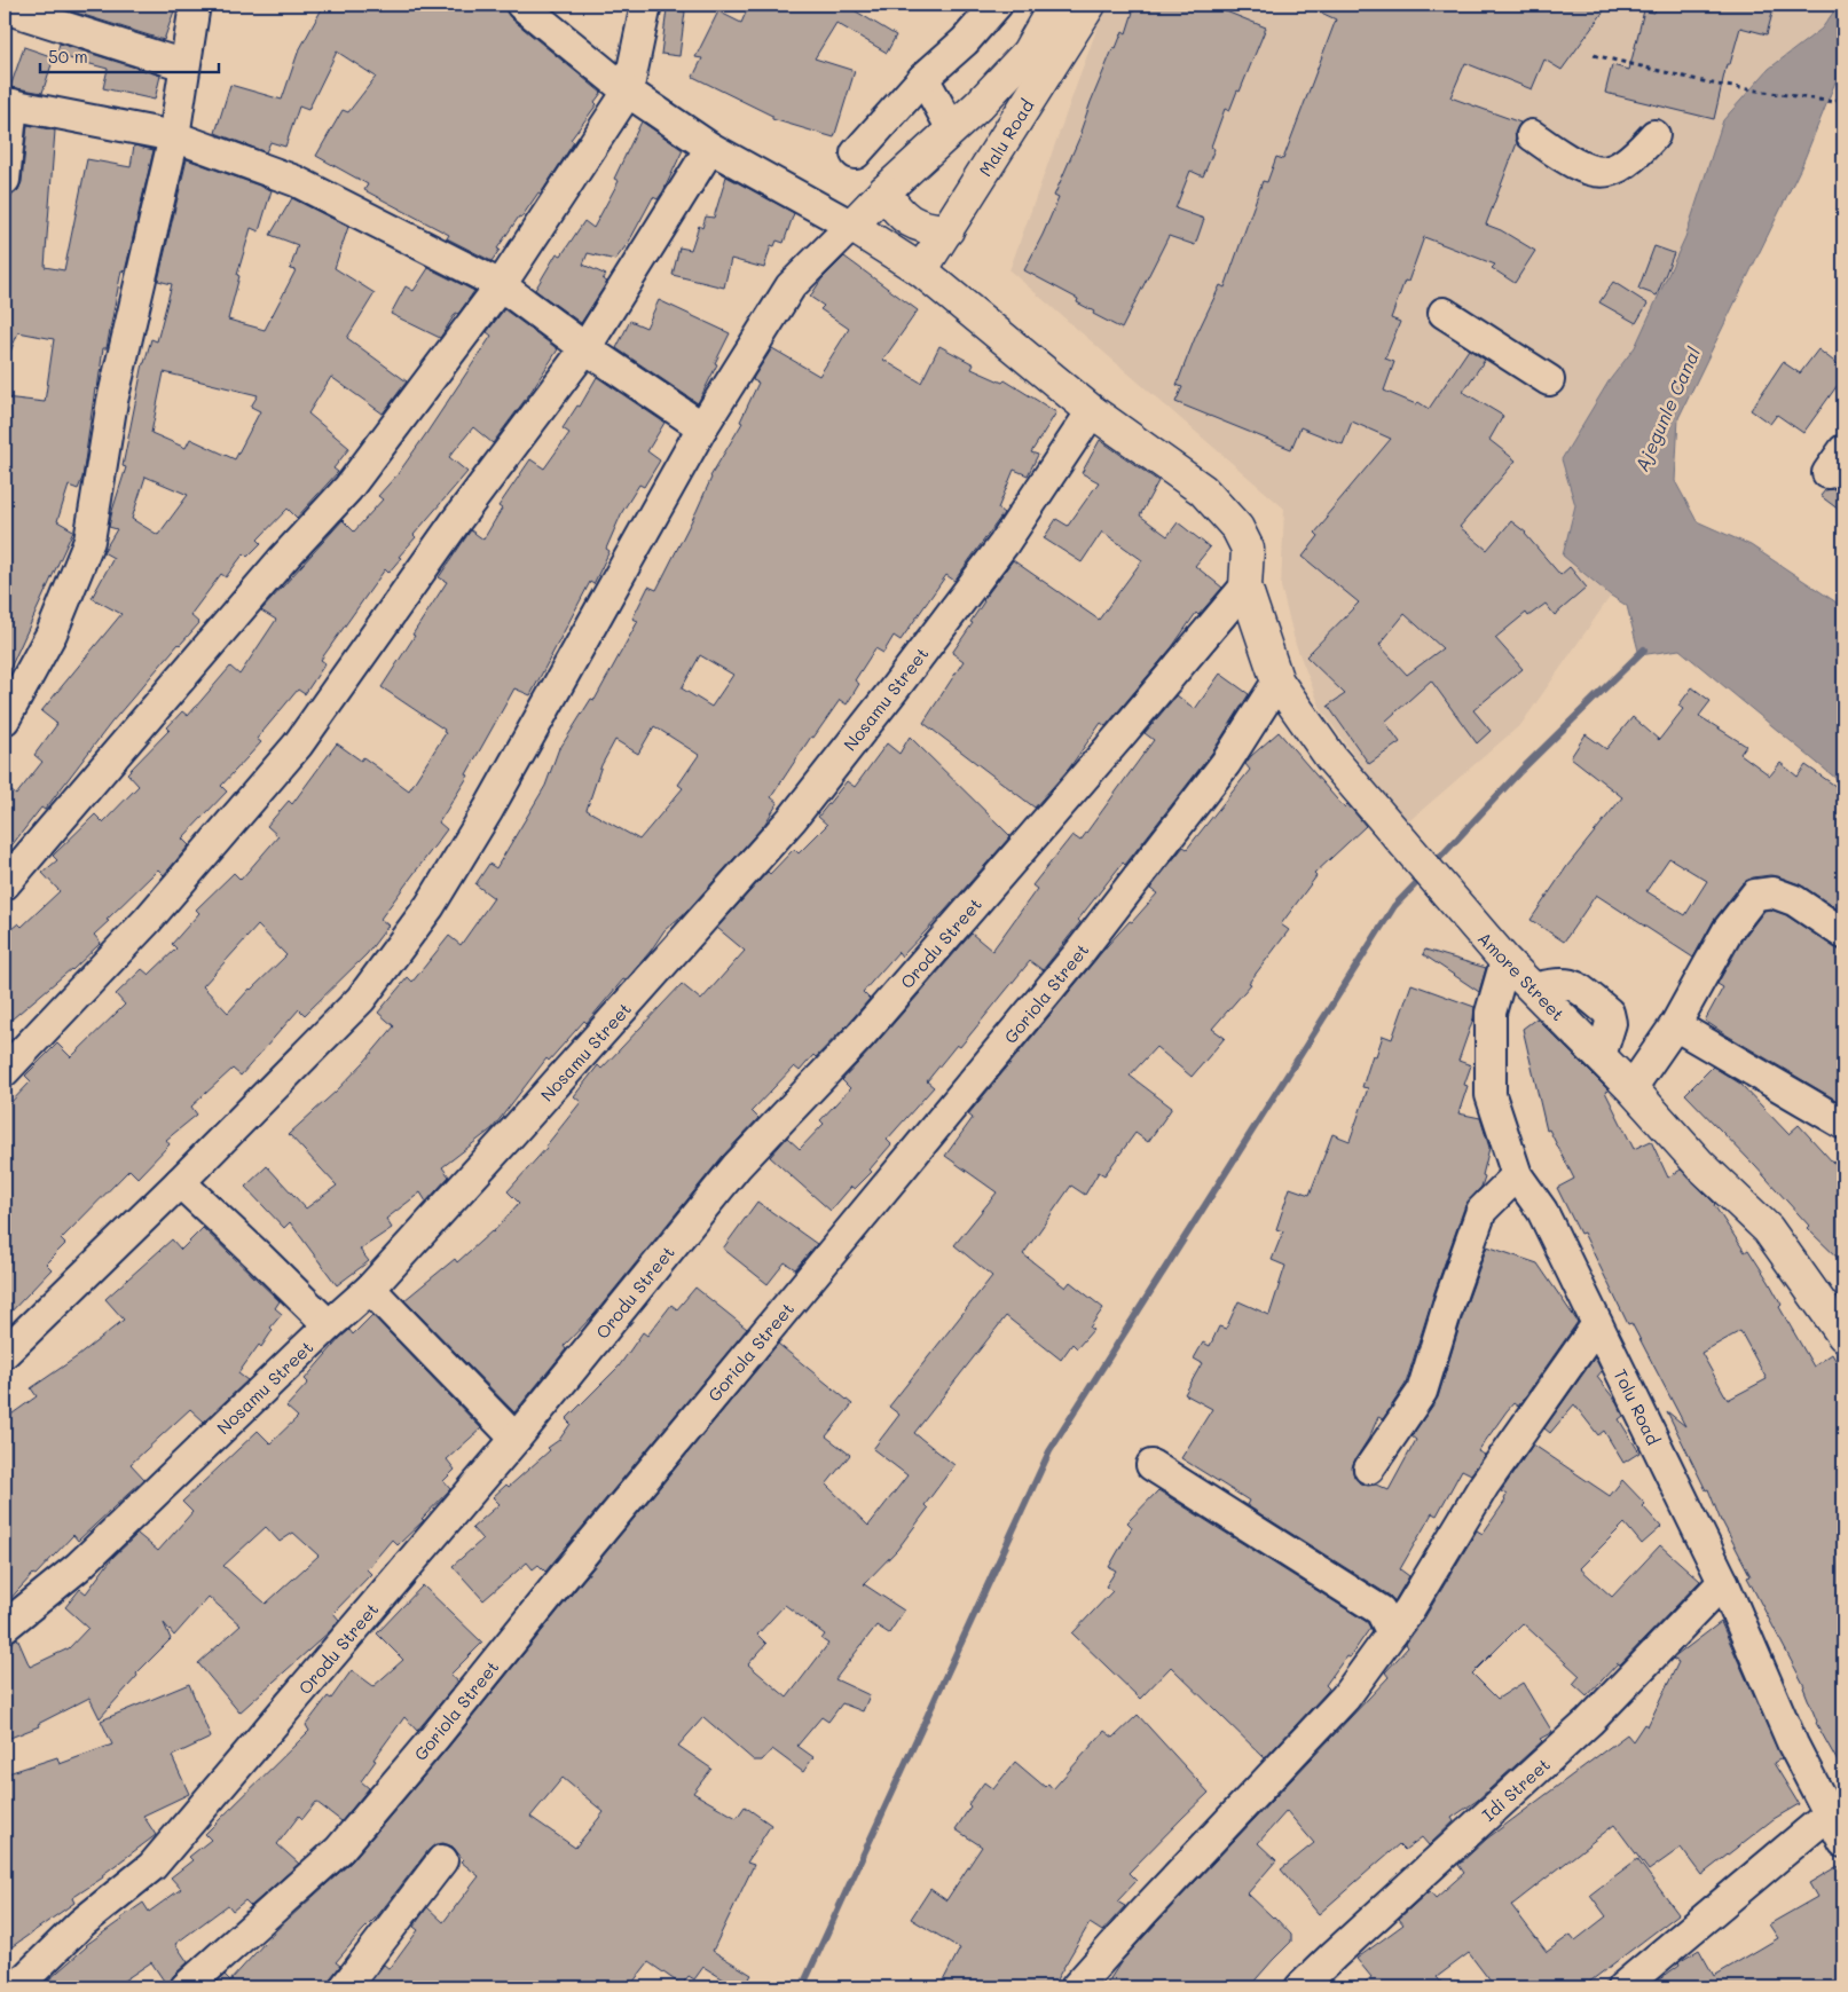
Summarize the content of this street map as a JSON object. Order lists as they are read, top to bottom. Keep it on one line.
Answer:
{"streets":{"main road":["Malu Road","Amore Street"],"street":["Nosamu Street","Orodu Street","Goriola Street","Tolu Road","Idi Street"]},"crossings":[["Orodu Street","Amore Street"],["Amore Street","Goriola Street"],["Amore Street","Tolu Road"],["Tolu Road","Idi Street"]],"water":["Ajegunle Canal"],"scale_bar":"50 m"}
